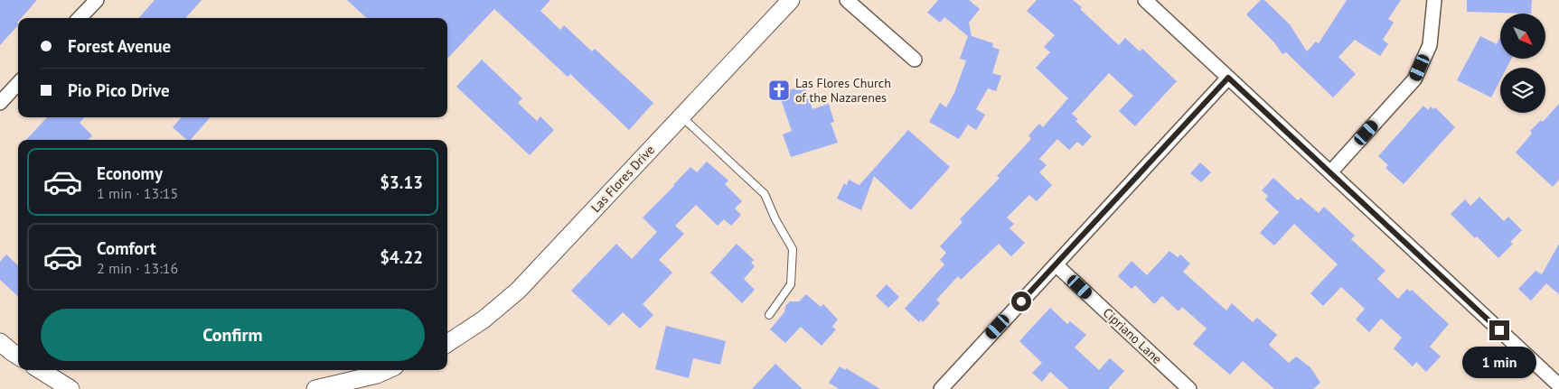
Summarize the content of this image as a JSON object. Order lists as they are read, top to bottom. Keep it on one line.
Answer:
{"streets":{"street":["Las Flores Drive","Cipriano Lane"]},"places":{"church":["Las Flores Church of the Nazarenes"]},"north":"bottom right","page":{"banner":["Forest Avenue","Pio Pico Drive"],"list":[{"name":"Economy","note":"1 min · 13:15","value":"$3.13"},{"name":"Comfort","note":"2 min · 13:16","value":"$4.22"}],"buttons":"Confirm","bubble":"1 min"}}
